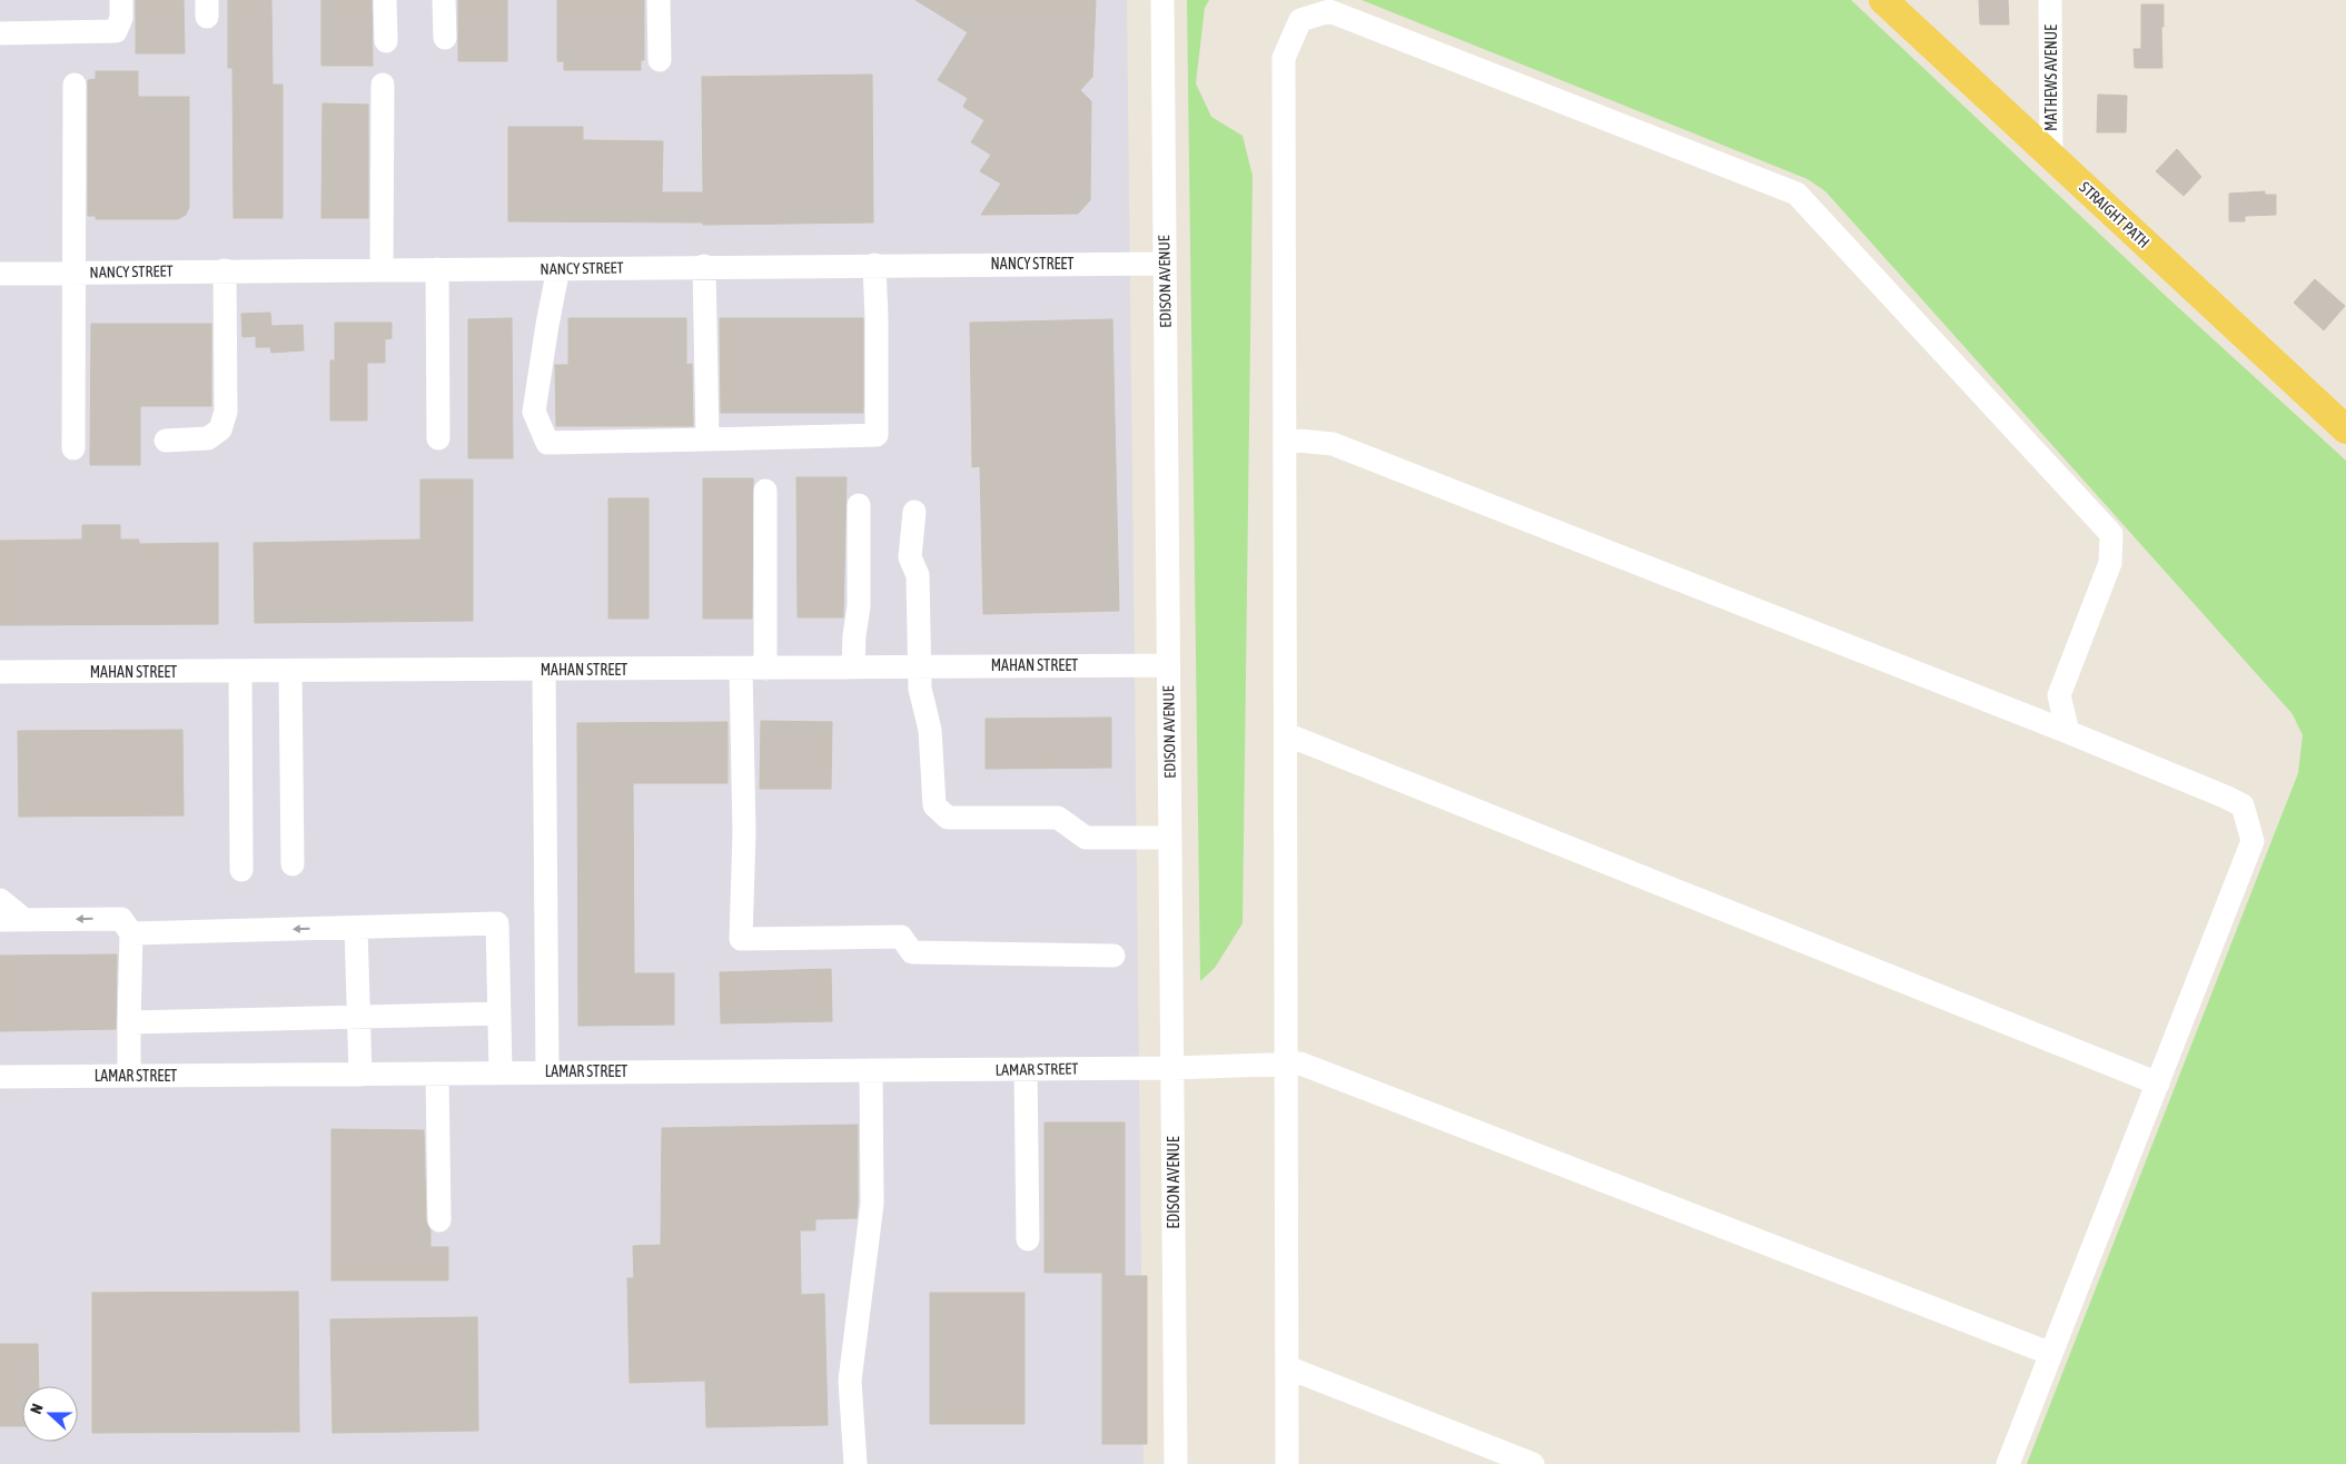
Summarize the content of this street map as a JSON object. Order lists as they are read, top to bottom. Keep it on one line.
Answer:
{"streets":{"main road":["STRAIGHT PATH"],"street":["MATHEWS AVENUE","NANCY STREET","EDISON AVENUE","MAHAN STREET","LAMAR STREET"]},"crossings":[["MATHEWS AVENUE","STRAIGHT PATH"],["NANCY STREET","EDISON AVENUE"],["EDISON AVENUE","MAHAN STREET"],["EDISON AVENUE","LAMAR STREET"]],"north":"left"}
